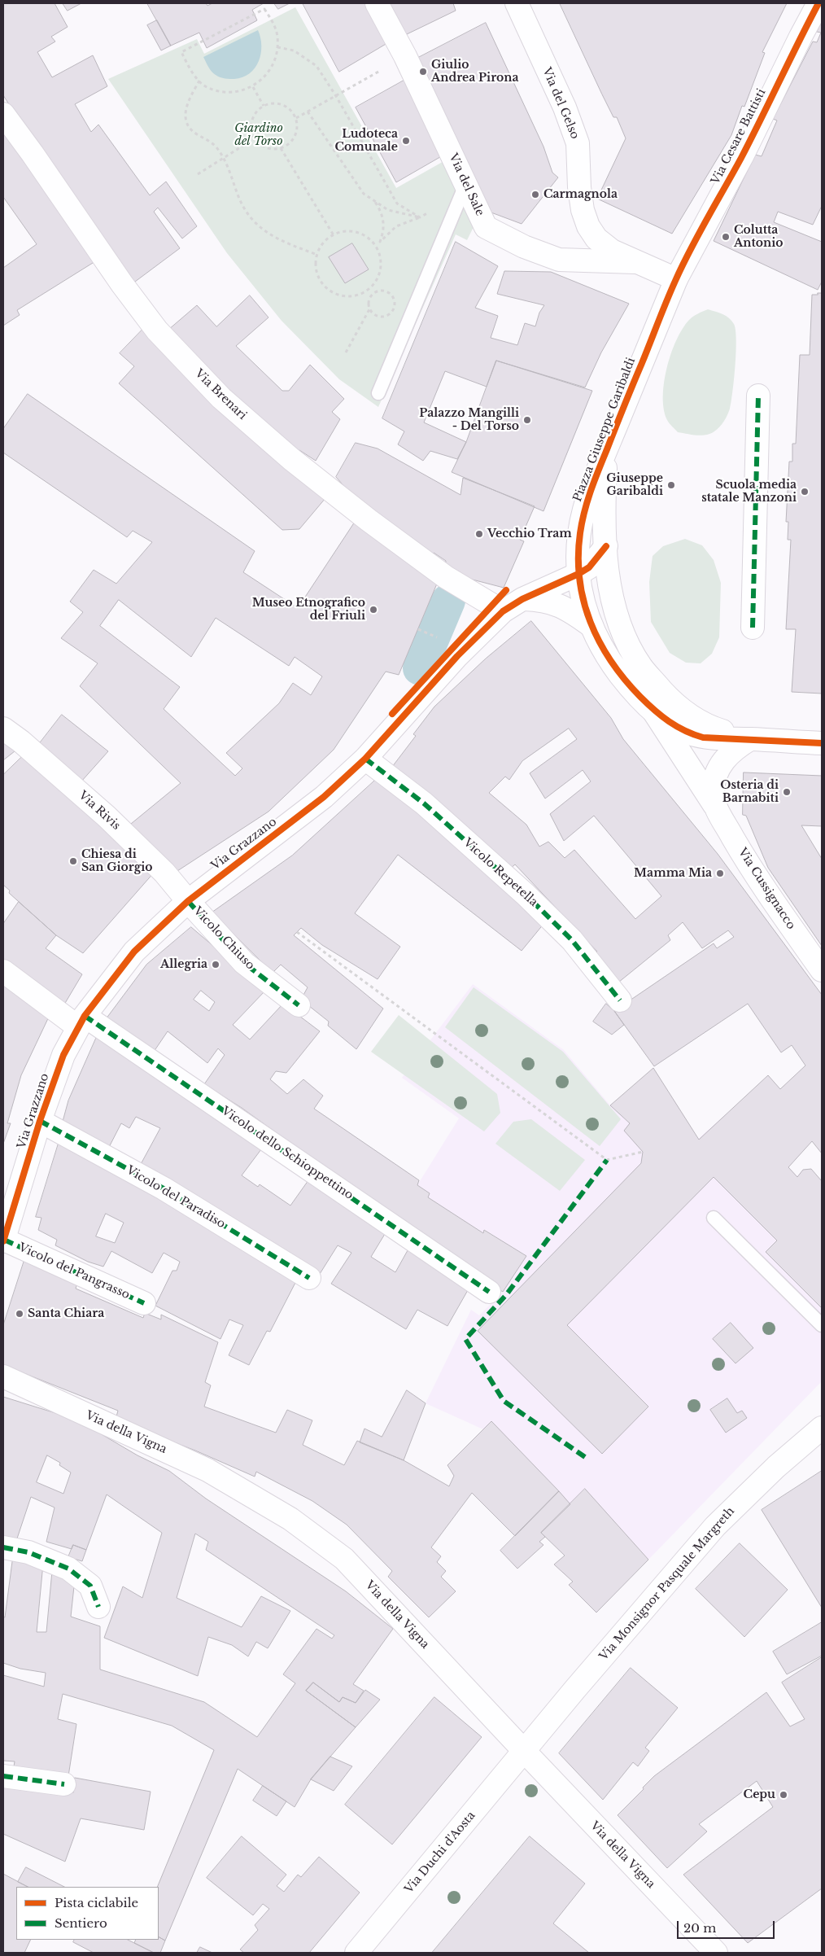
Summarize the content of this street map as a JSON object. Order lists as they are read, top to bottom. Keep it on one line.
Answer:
{"streets":{"street":["Via del Gelso","Via Cesare Battisti","Via del Sale","Via Brenari","Piazza Giuseppe Garibaldi","Via Rivis","Via Grazzano","Vicolo Repetella","Via Cussignacco","Vicolo Chiuso","Vicolo dello Schioppettino","Vicolo del Paradiso","Vicolo del Pangrasso","Via della Vigna","Via Monsignor Pasquale Margreth","Via Duchi d'Aosta"]},"crossings":[["Via del Gelso","Via Cesare Battisti"],["Via del Gelso","Via del Sale"],["Via del Gelso","Piazza Giuseppe Garibaldi"],["Via Cesare Battisti","Piazza Giuseppe Garibaldi"],["Via Brenari","Via Grazzano"],["Piazza Giuseppe Garibaldi","Via Grazzano"],["Piazza Giuseppe Garibaldi","Via Cussignacco"],["Via Rivis","Via Grazzano"],["Via Rivis","Vicolo Chiuso"],["Via Grazzano","Vicolo Repetella"],["Via Grazzano","Vicolo Chiuso"],["Via Grazzano","Vicolo dello Schioppettino"],["Via Grazzano","Vicolo del Paradiso"],["Via Grazzano","Vicolo del Pangrasso"],["Via della Vigna","Via Monsignor Pasquale Margreth"],["Via della Vigna","Via Duchi d'Aosta"],["Via Monsignor Pasquale Margreth","Via Duchi d'Aosta"]],"parks":["Giardino del Torso"],"places":["Giulio Andrea Pirona","Ludoteca Comunale","Carmagnola","Colutta Antonio","Palazzo Mangilli - Del Torso","Giuseppe Garibaldi","Scuola media statale Manzoni","Vecchio Tram","Museo Etnografico del Friuli","Osteria di Barnabiti","Chiesa di San Giorgio","Mamma Mia","Allegria","Santa Chiara","Cepu"],"legend":["Pista ciclabile","Sentiero"],"scale_bar":"20 m"}
